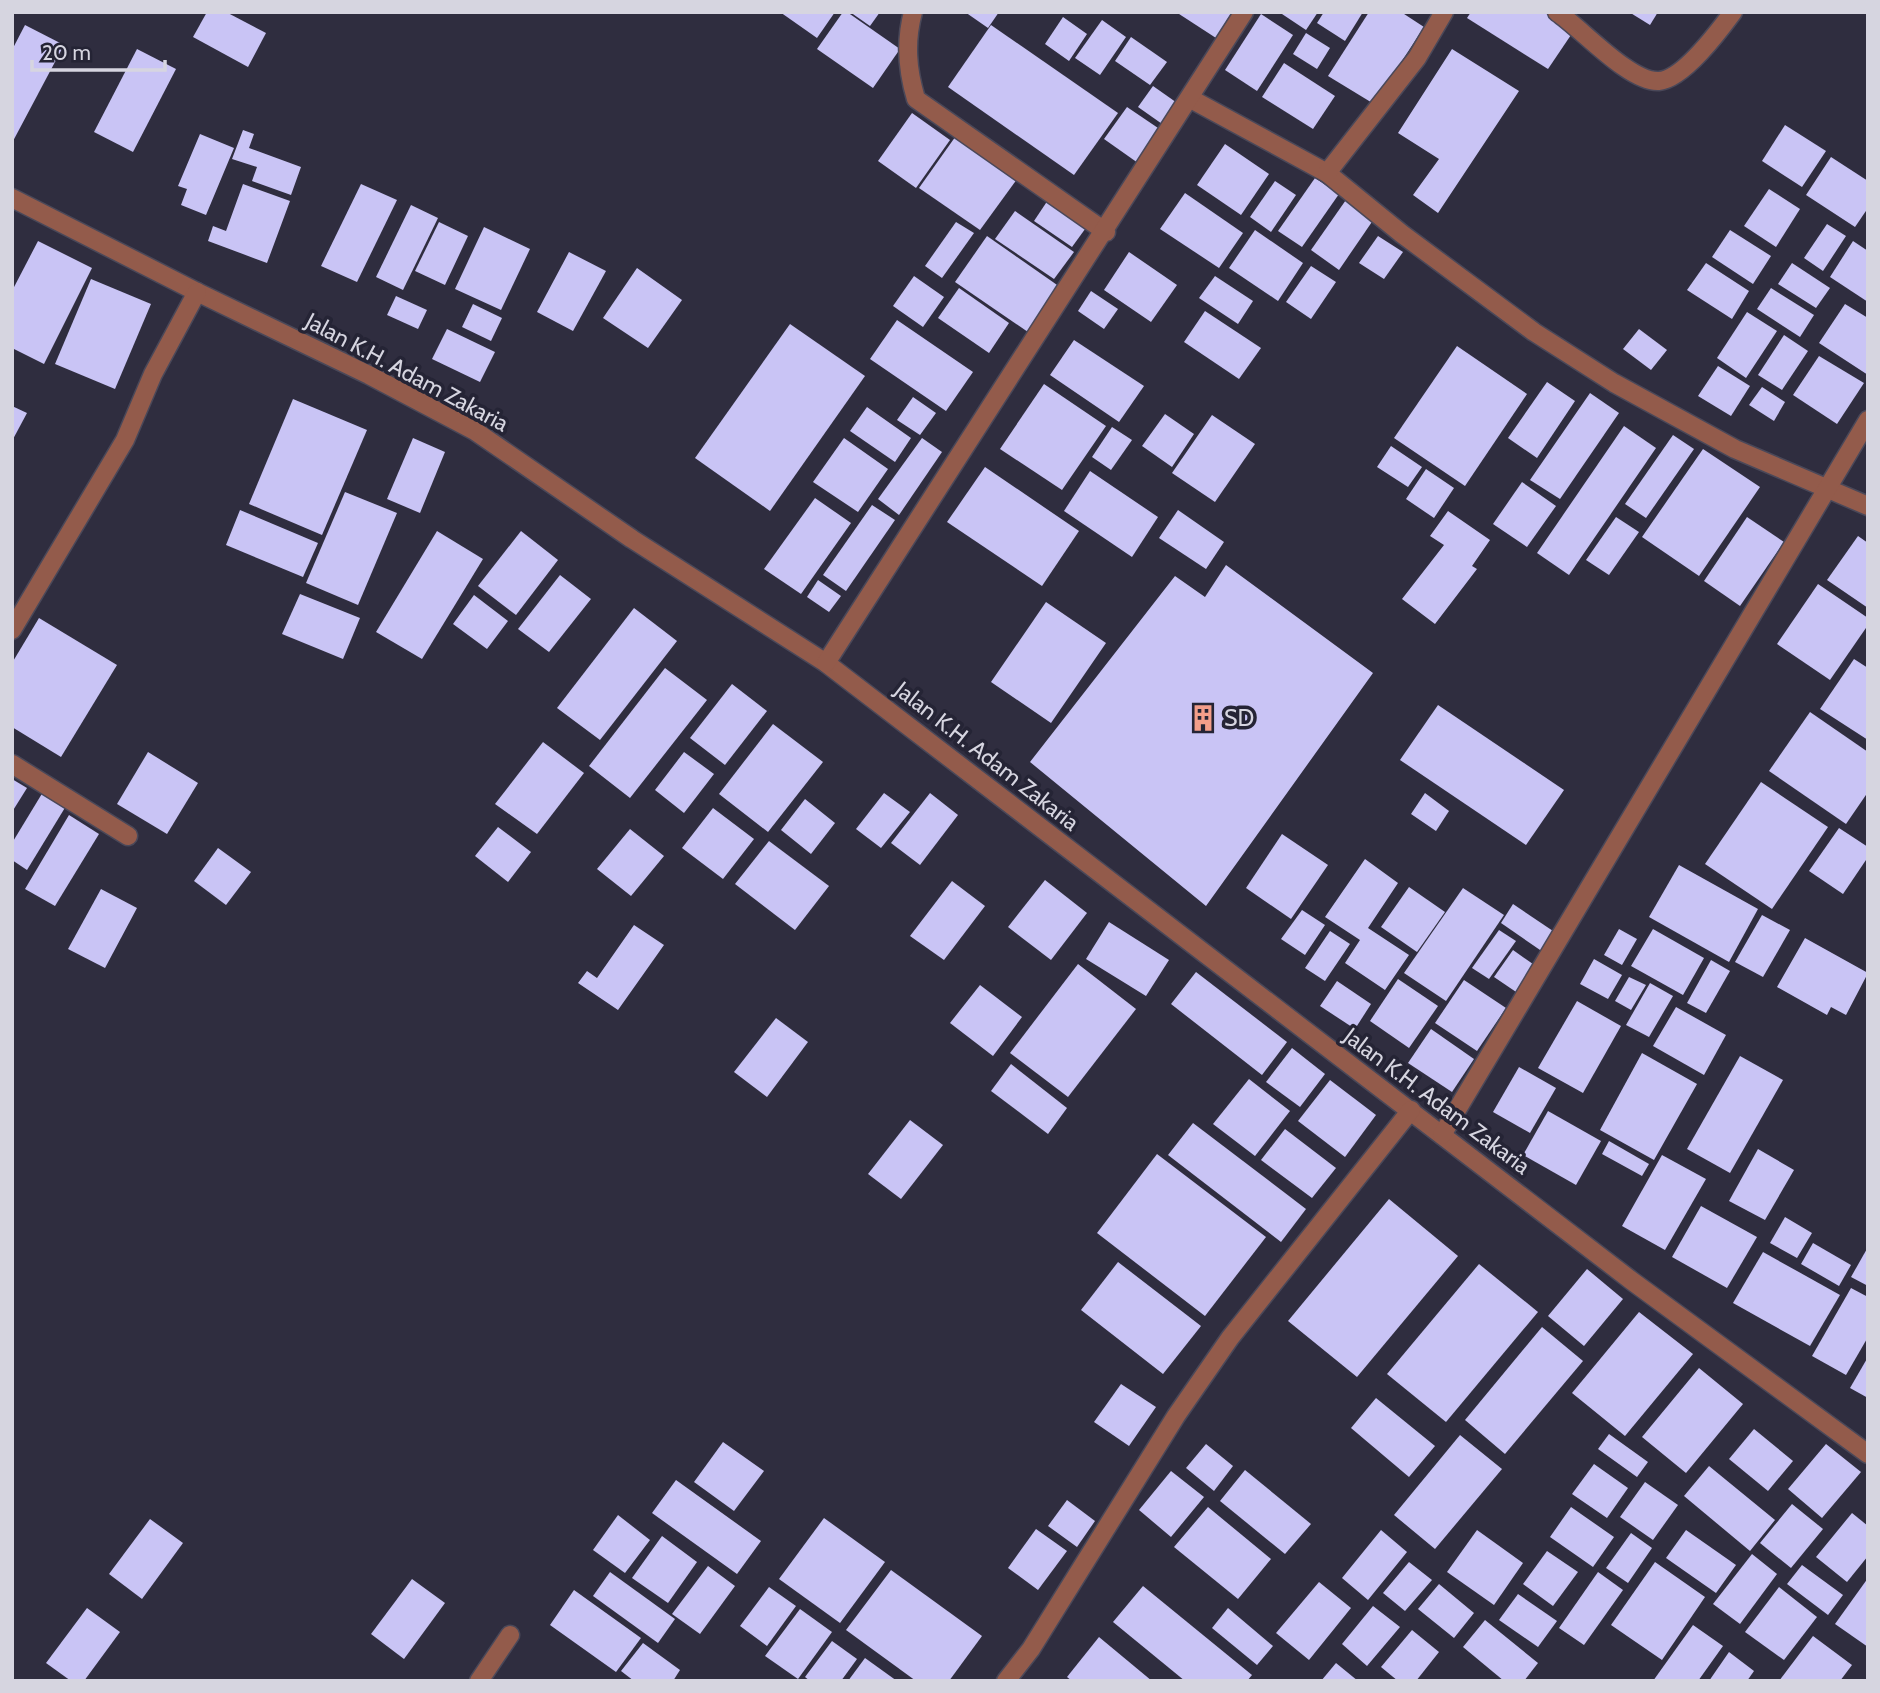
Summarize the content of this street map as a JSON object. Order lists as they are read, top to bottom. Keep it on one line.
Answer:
{"streets":{"street":["Jalan K.H. Adam Zakaria"]},"places":{"building":["SD"]},"scale_bar":"20 m"}
